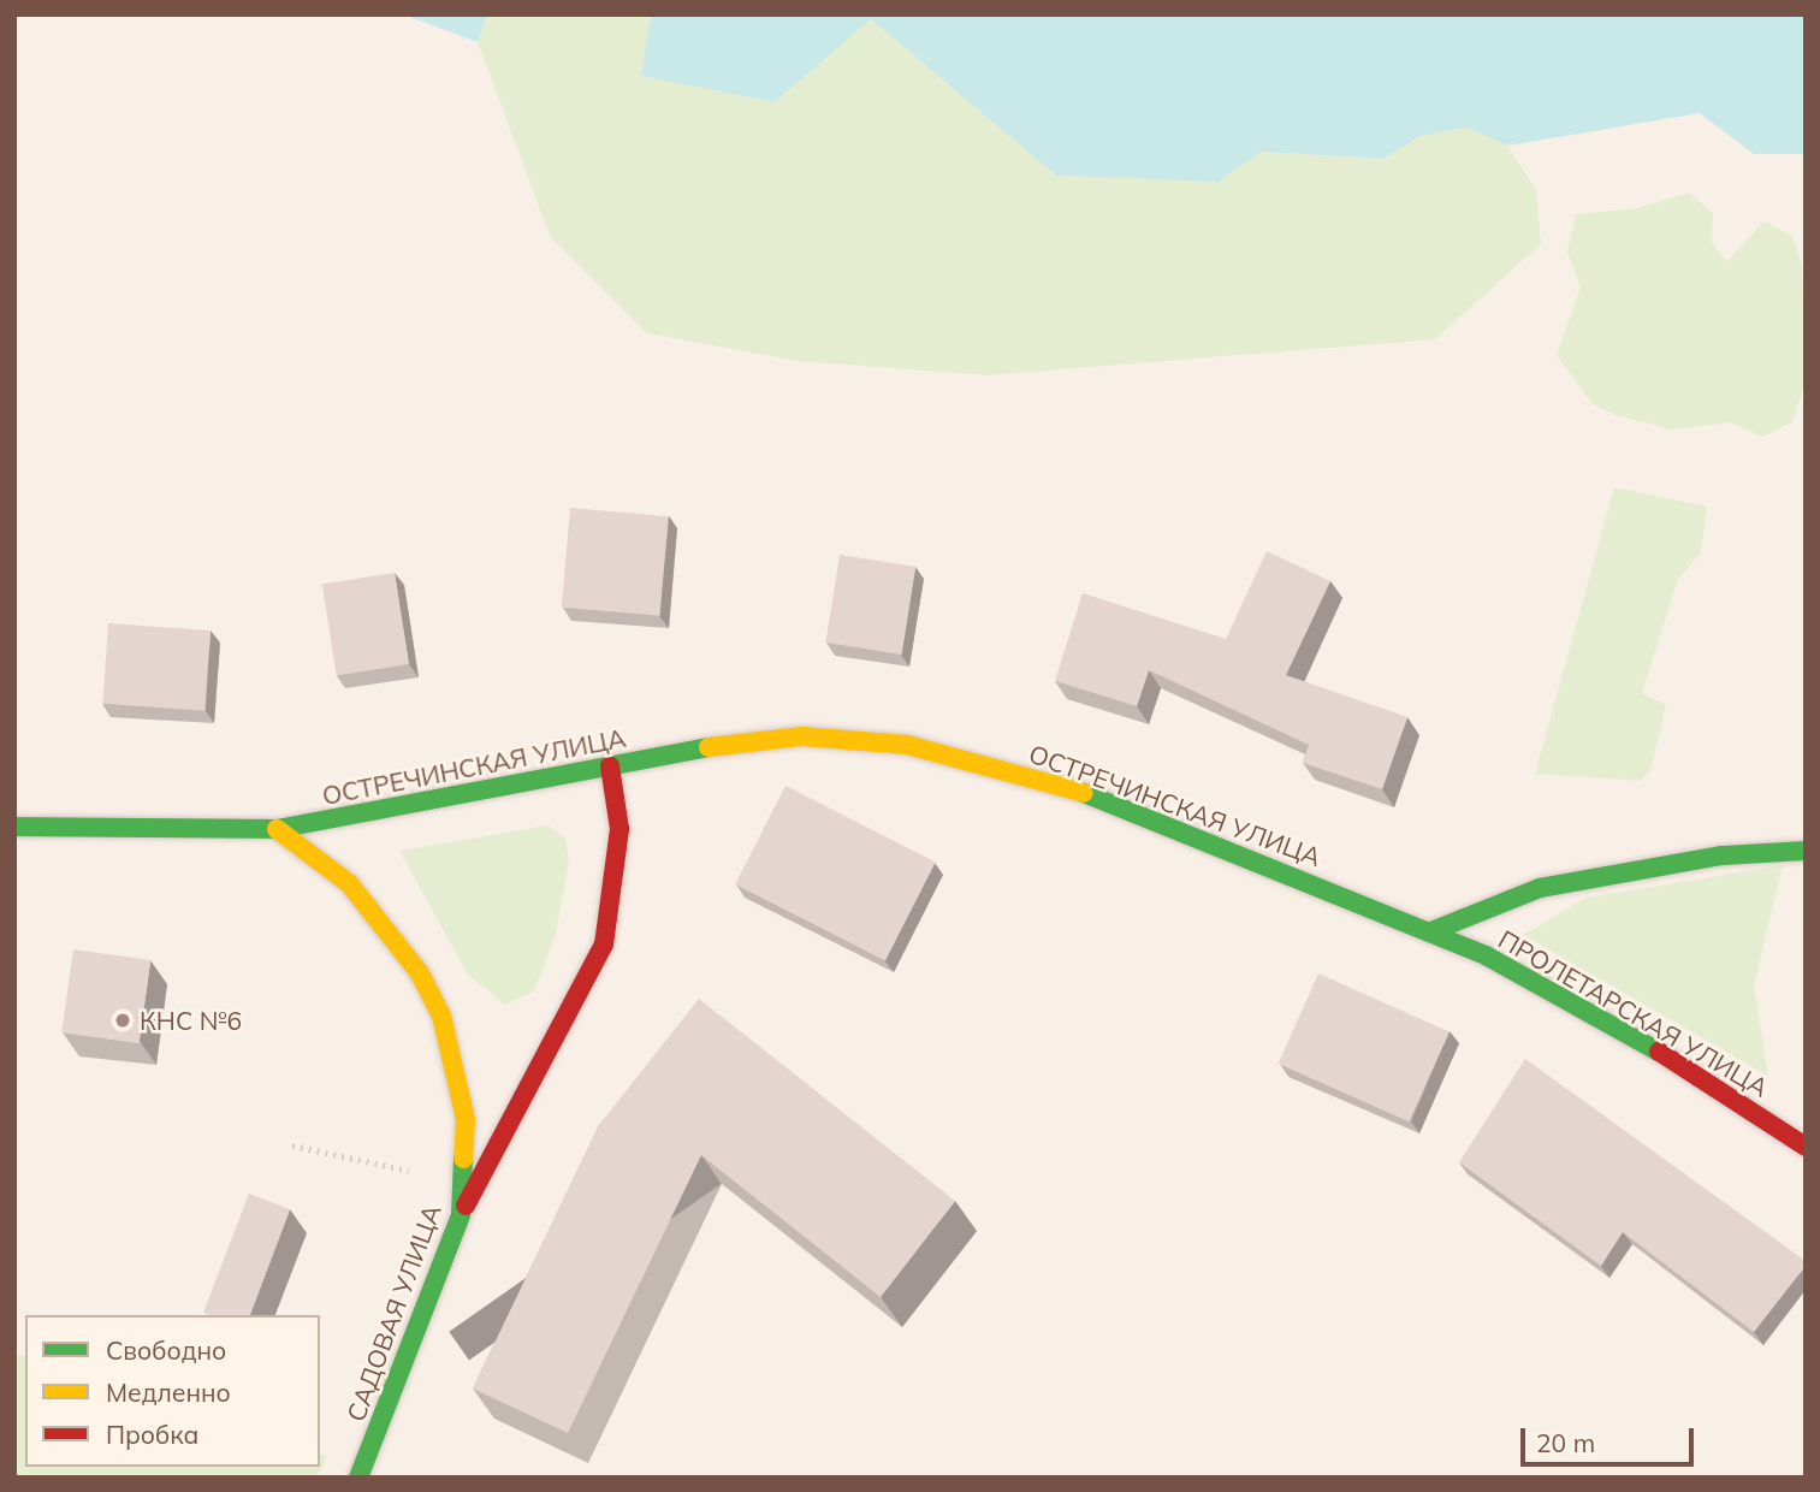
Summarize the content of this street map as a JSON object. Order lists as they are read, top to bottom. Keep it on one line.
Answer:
{"streets":{"street":["ОСТРЕЧИНСКАЯ УЛИЦА","ПРОЛЕТАРСКАЯ УЛИЦА","САДОВАЯ УЛИЦА"]},"crossings":[["ОСТРЕЧИНСКАЯ УЛИЦА","ПРОЛЕТАРСКАЯ УЛИЦА"],["ОСТРЕЧИНСКАЯ УЛИЦА","САДОВАЯ УЛИЦА"]],"places":["КНС №6"],"legend":["Свободно","Медленно","Пробка"],"scale_bar":"20 m"}
